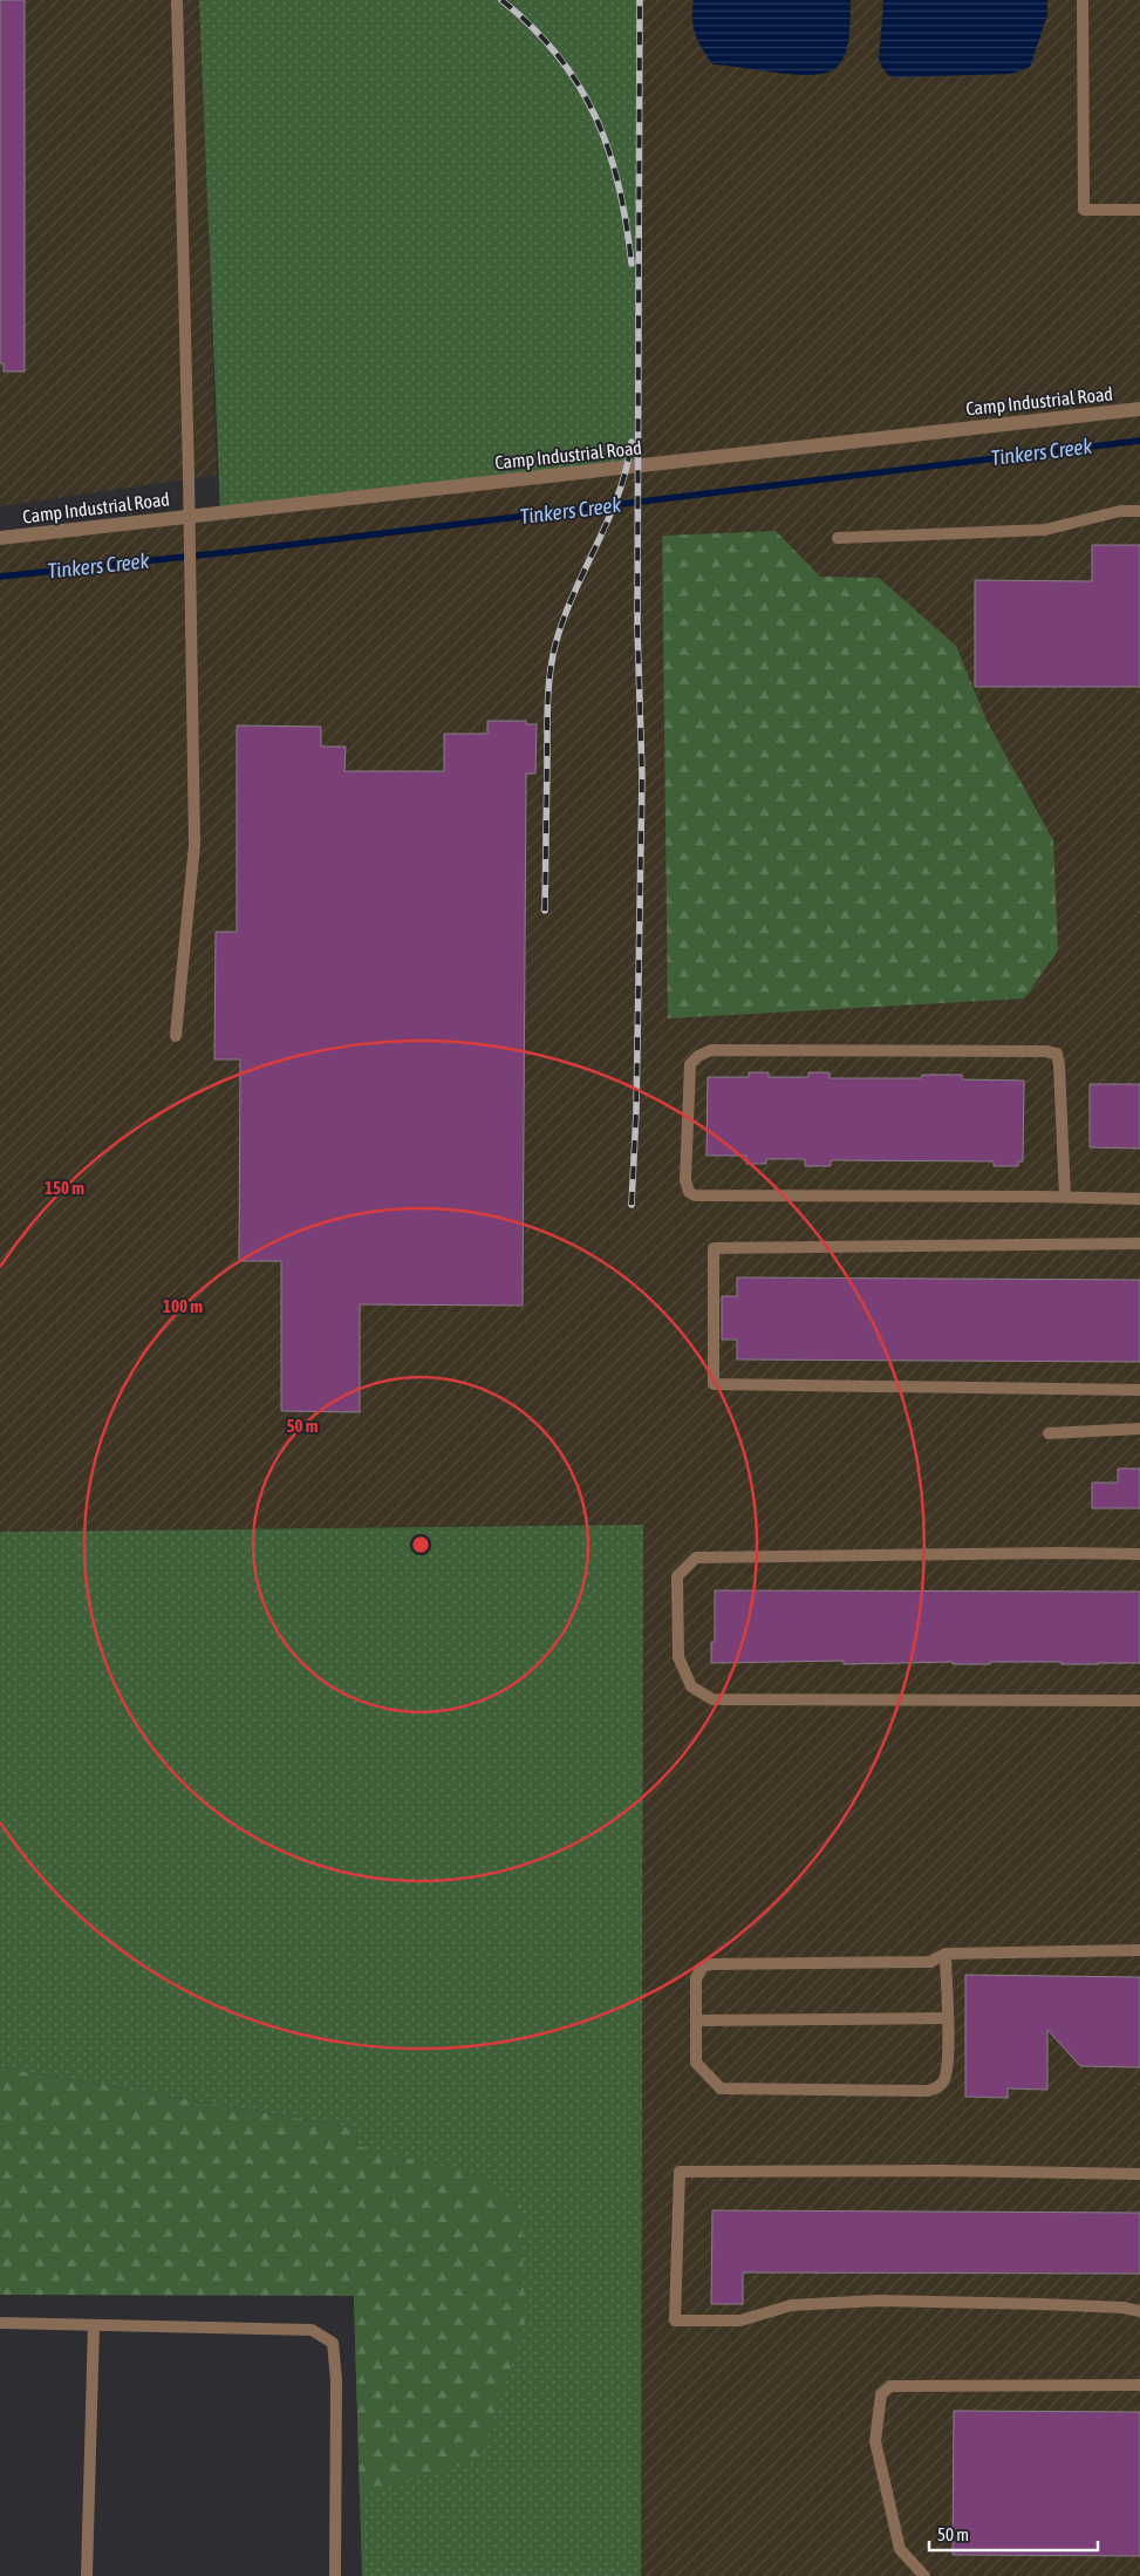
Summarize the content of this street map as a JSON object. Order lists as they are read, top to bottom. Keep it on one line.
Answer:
{"streets":{"street":["Camp Industrial Road"]},"water":["Tinkers Creek"],"scale_bar":"50 m","rings":["150 m","100 m","50 m"]}
